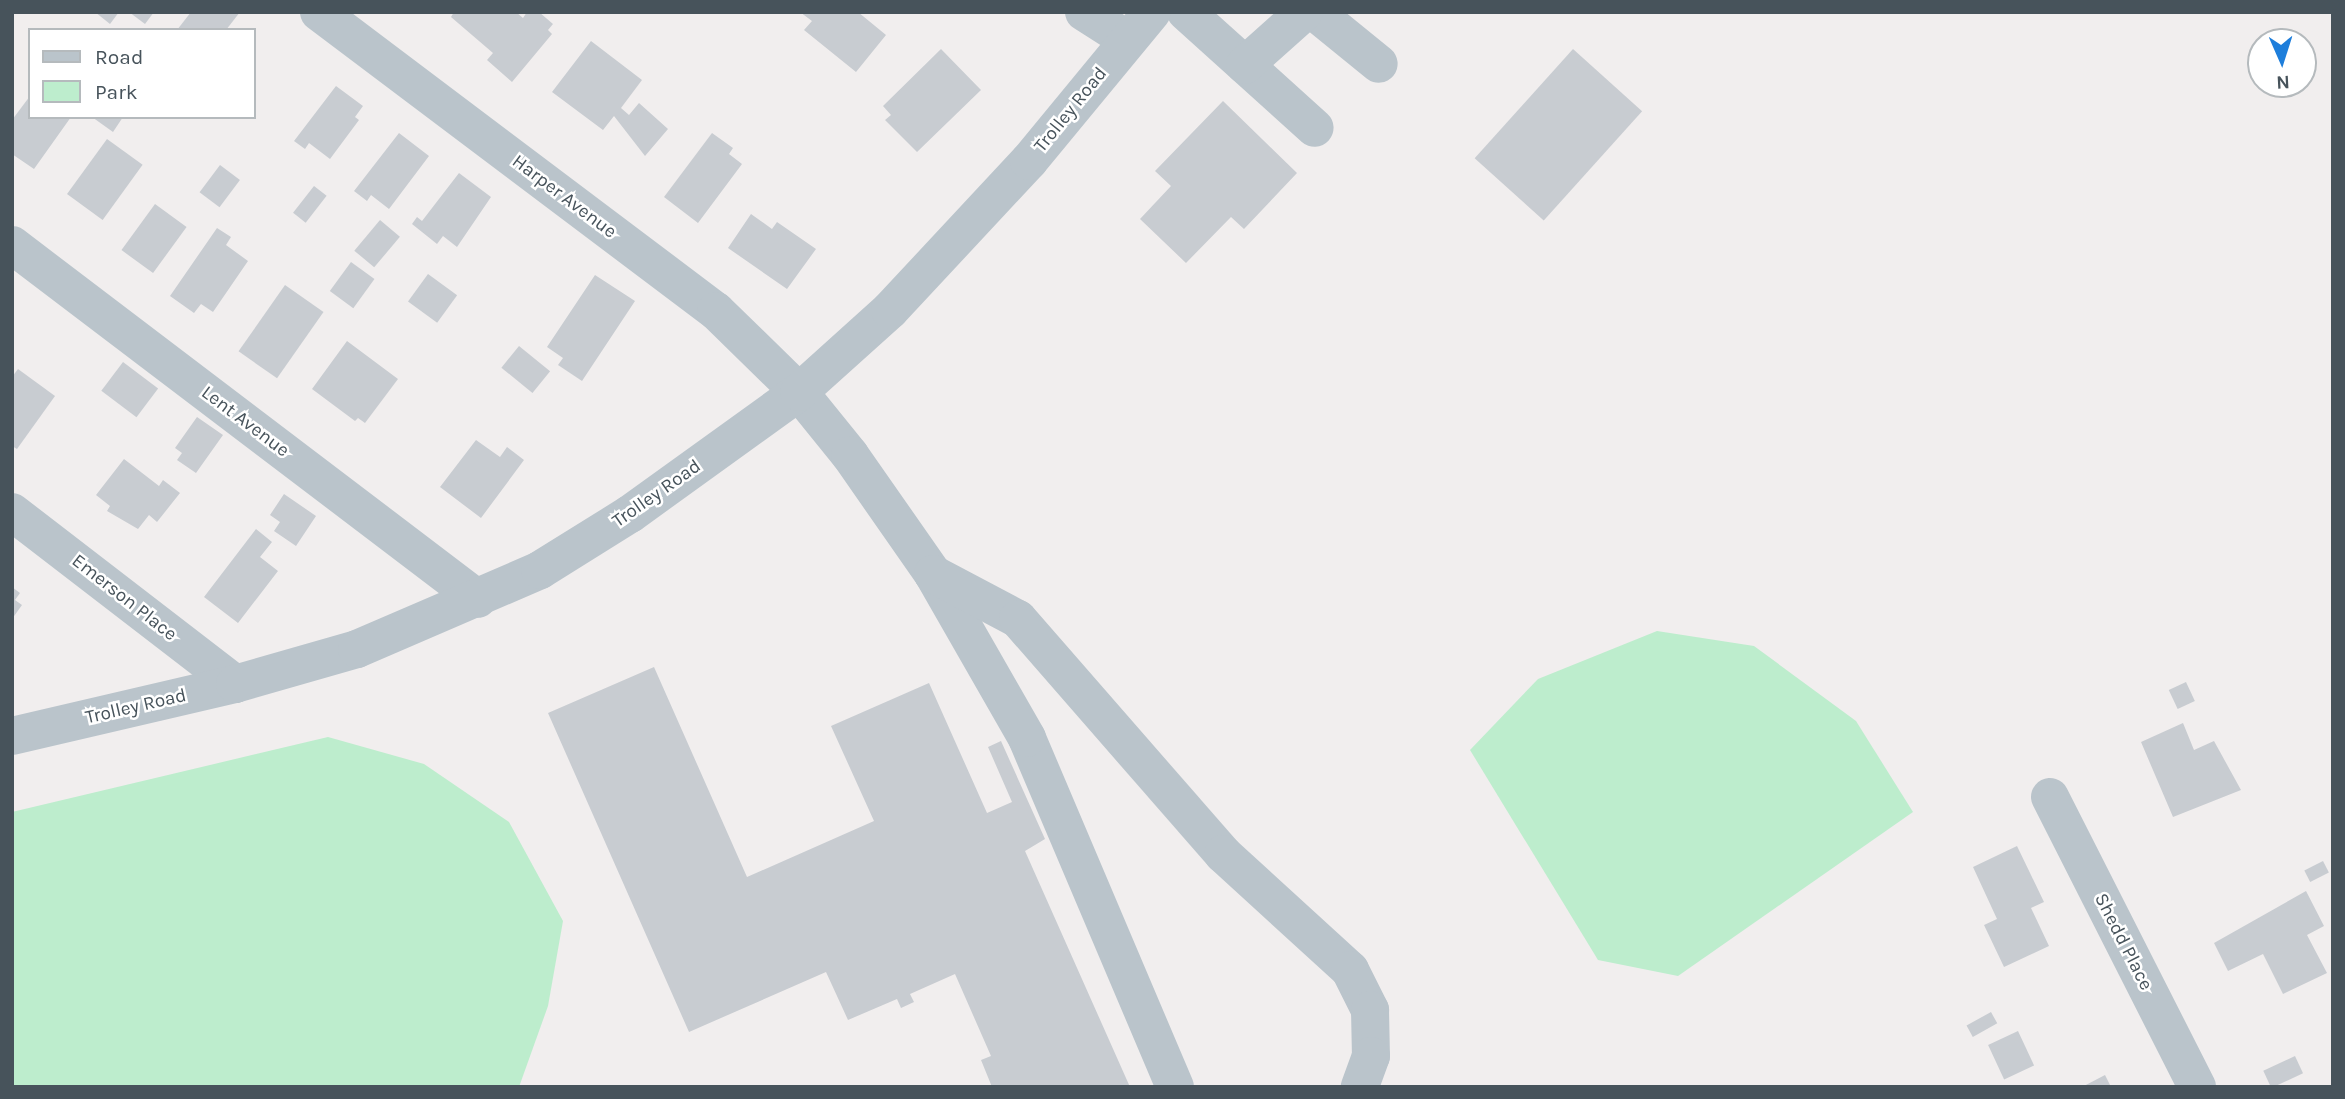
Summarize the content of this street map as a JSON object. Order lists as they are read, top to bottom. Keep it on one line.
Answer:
{"streets":{"street":["Trolley Road","Harper Avenue","Lent Avenue","Emerson Place","Shedd Place"]},"crossings":[["Trolley Road","Harper Avenue"],["Trolley Road","Lent Avenue"],["Trolley Road","Emerson Place"]],"legend":["Road","Park"],"north":"bottom"}
